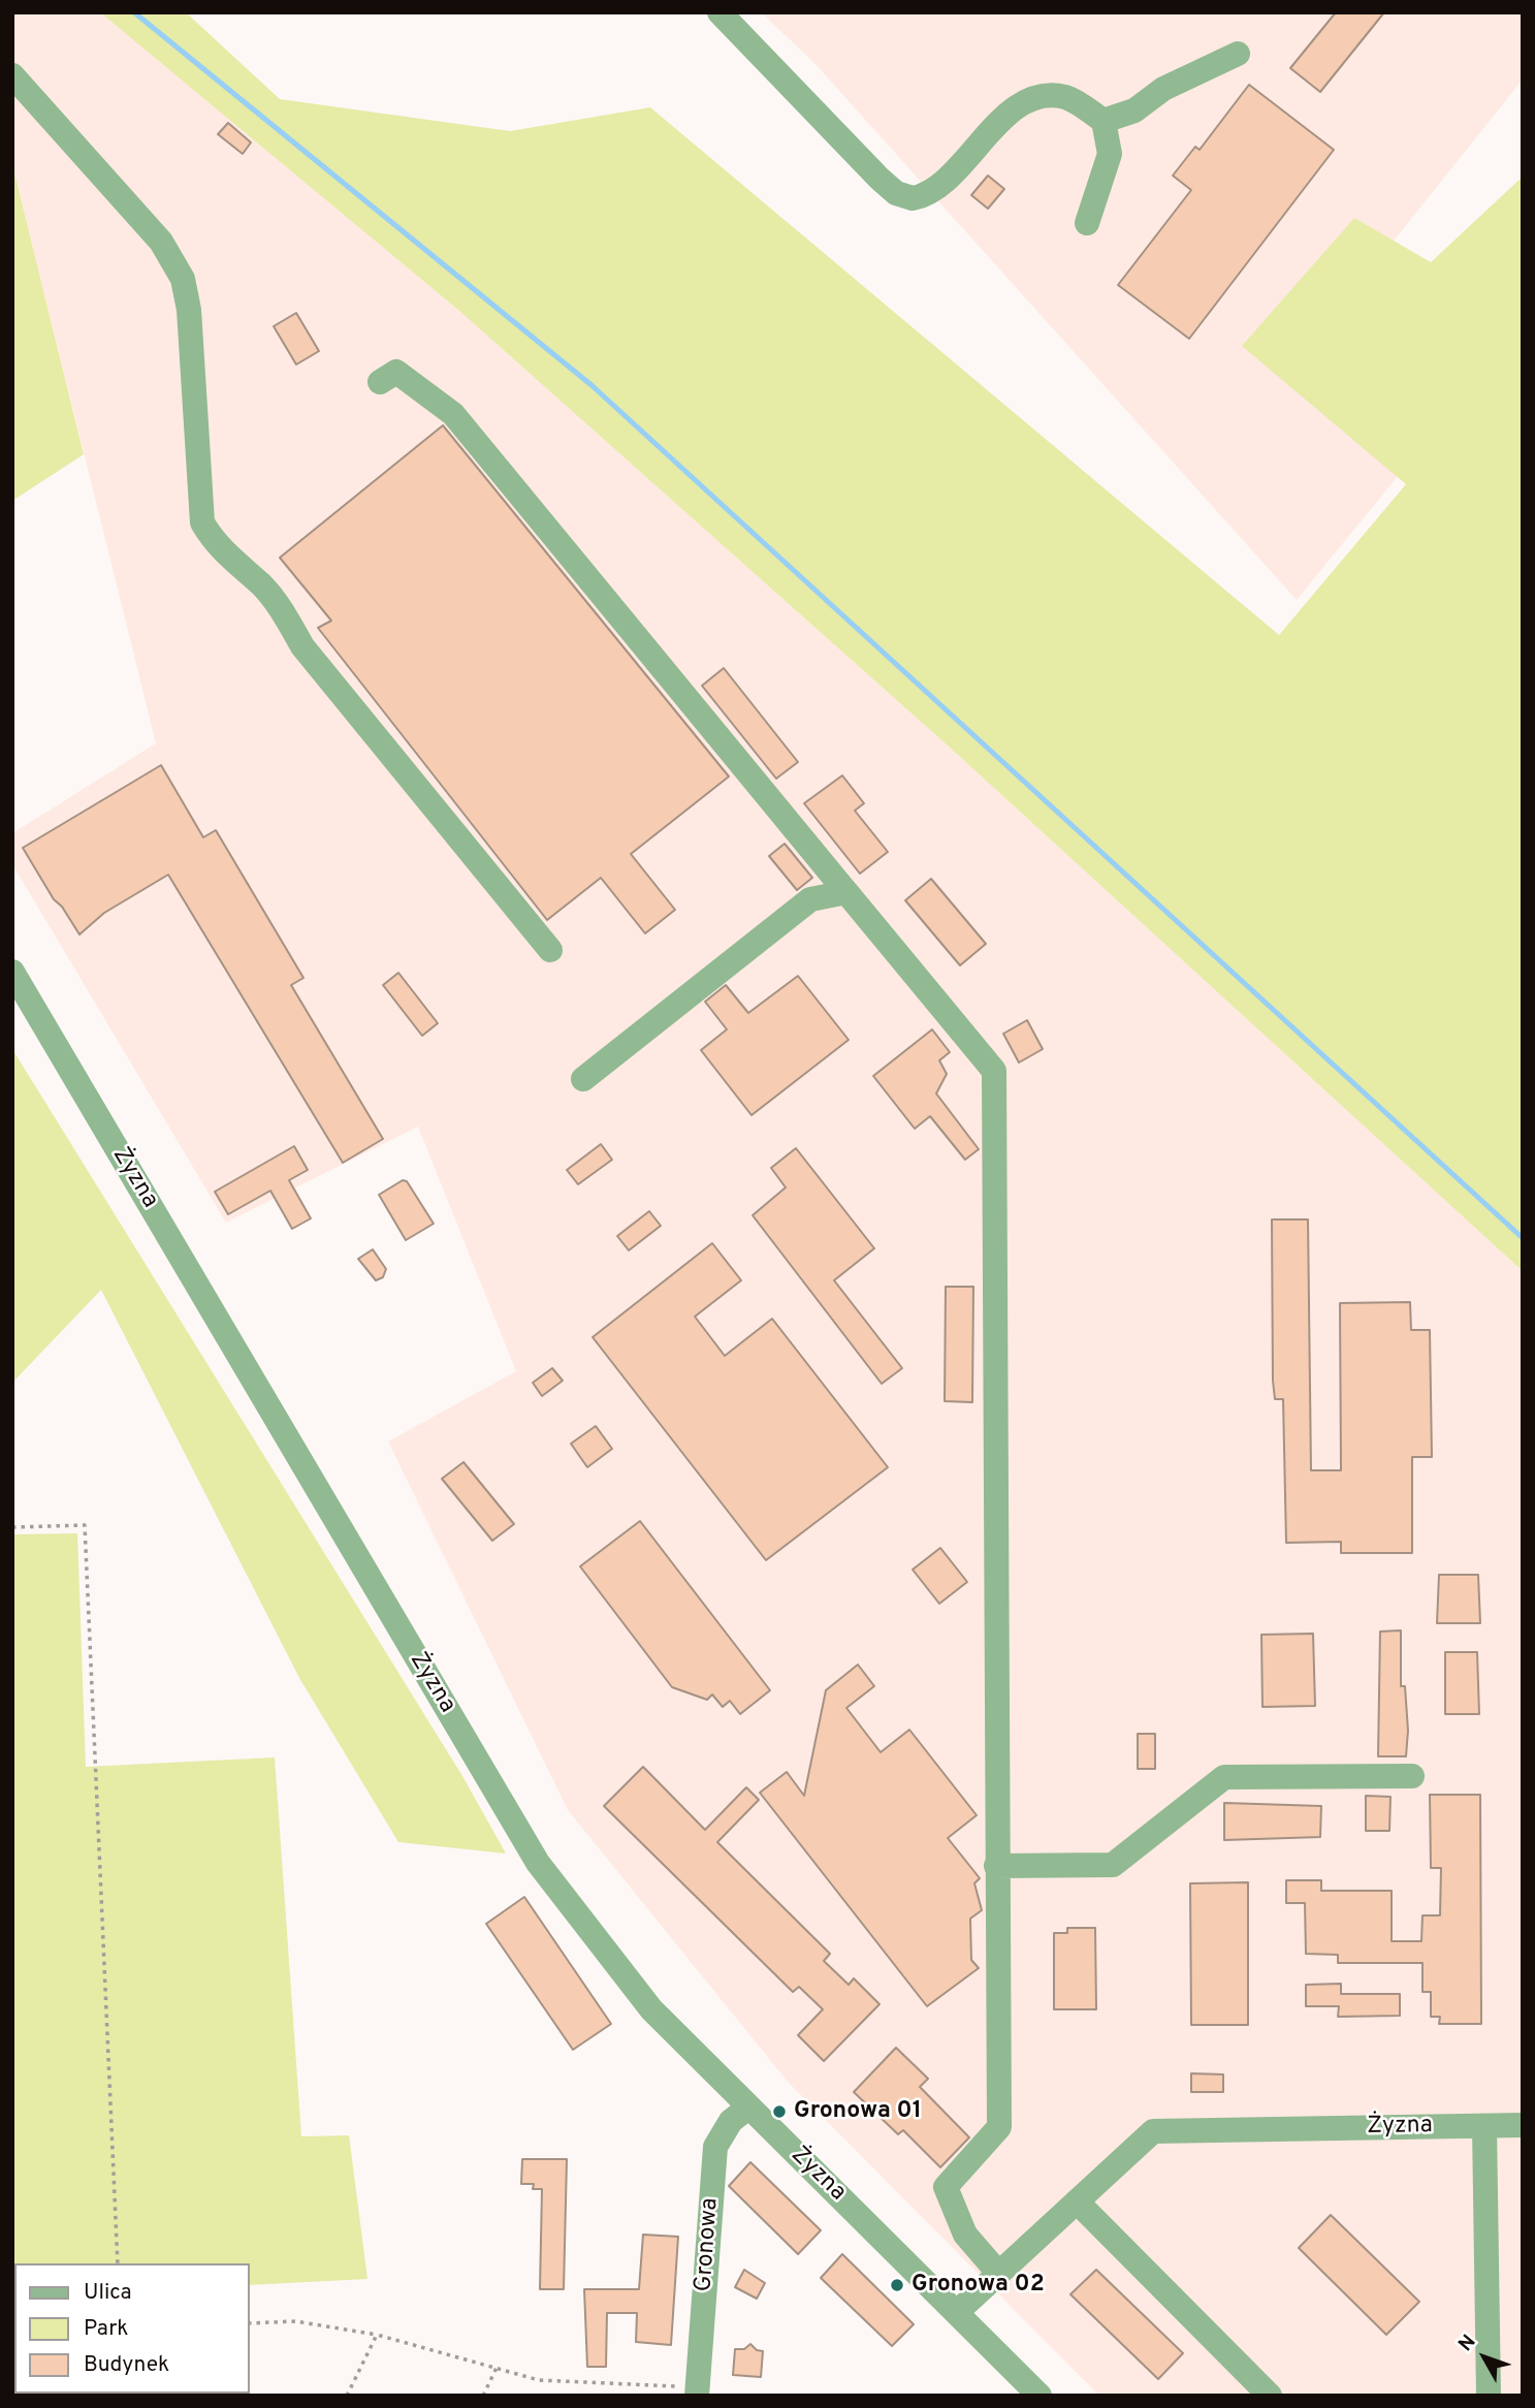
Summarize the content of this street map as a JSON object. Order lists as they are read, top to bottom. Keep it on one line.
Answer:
{"streets":{"street":["Żyzna","Gronowa"]},"crossings":[["Żyzna","Gronowa"]],"places":["Gronowa 01","Gronowa 02"],"legend":["Ulica","Park","Budynek"],"north":"top left"}
